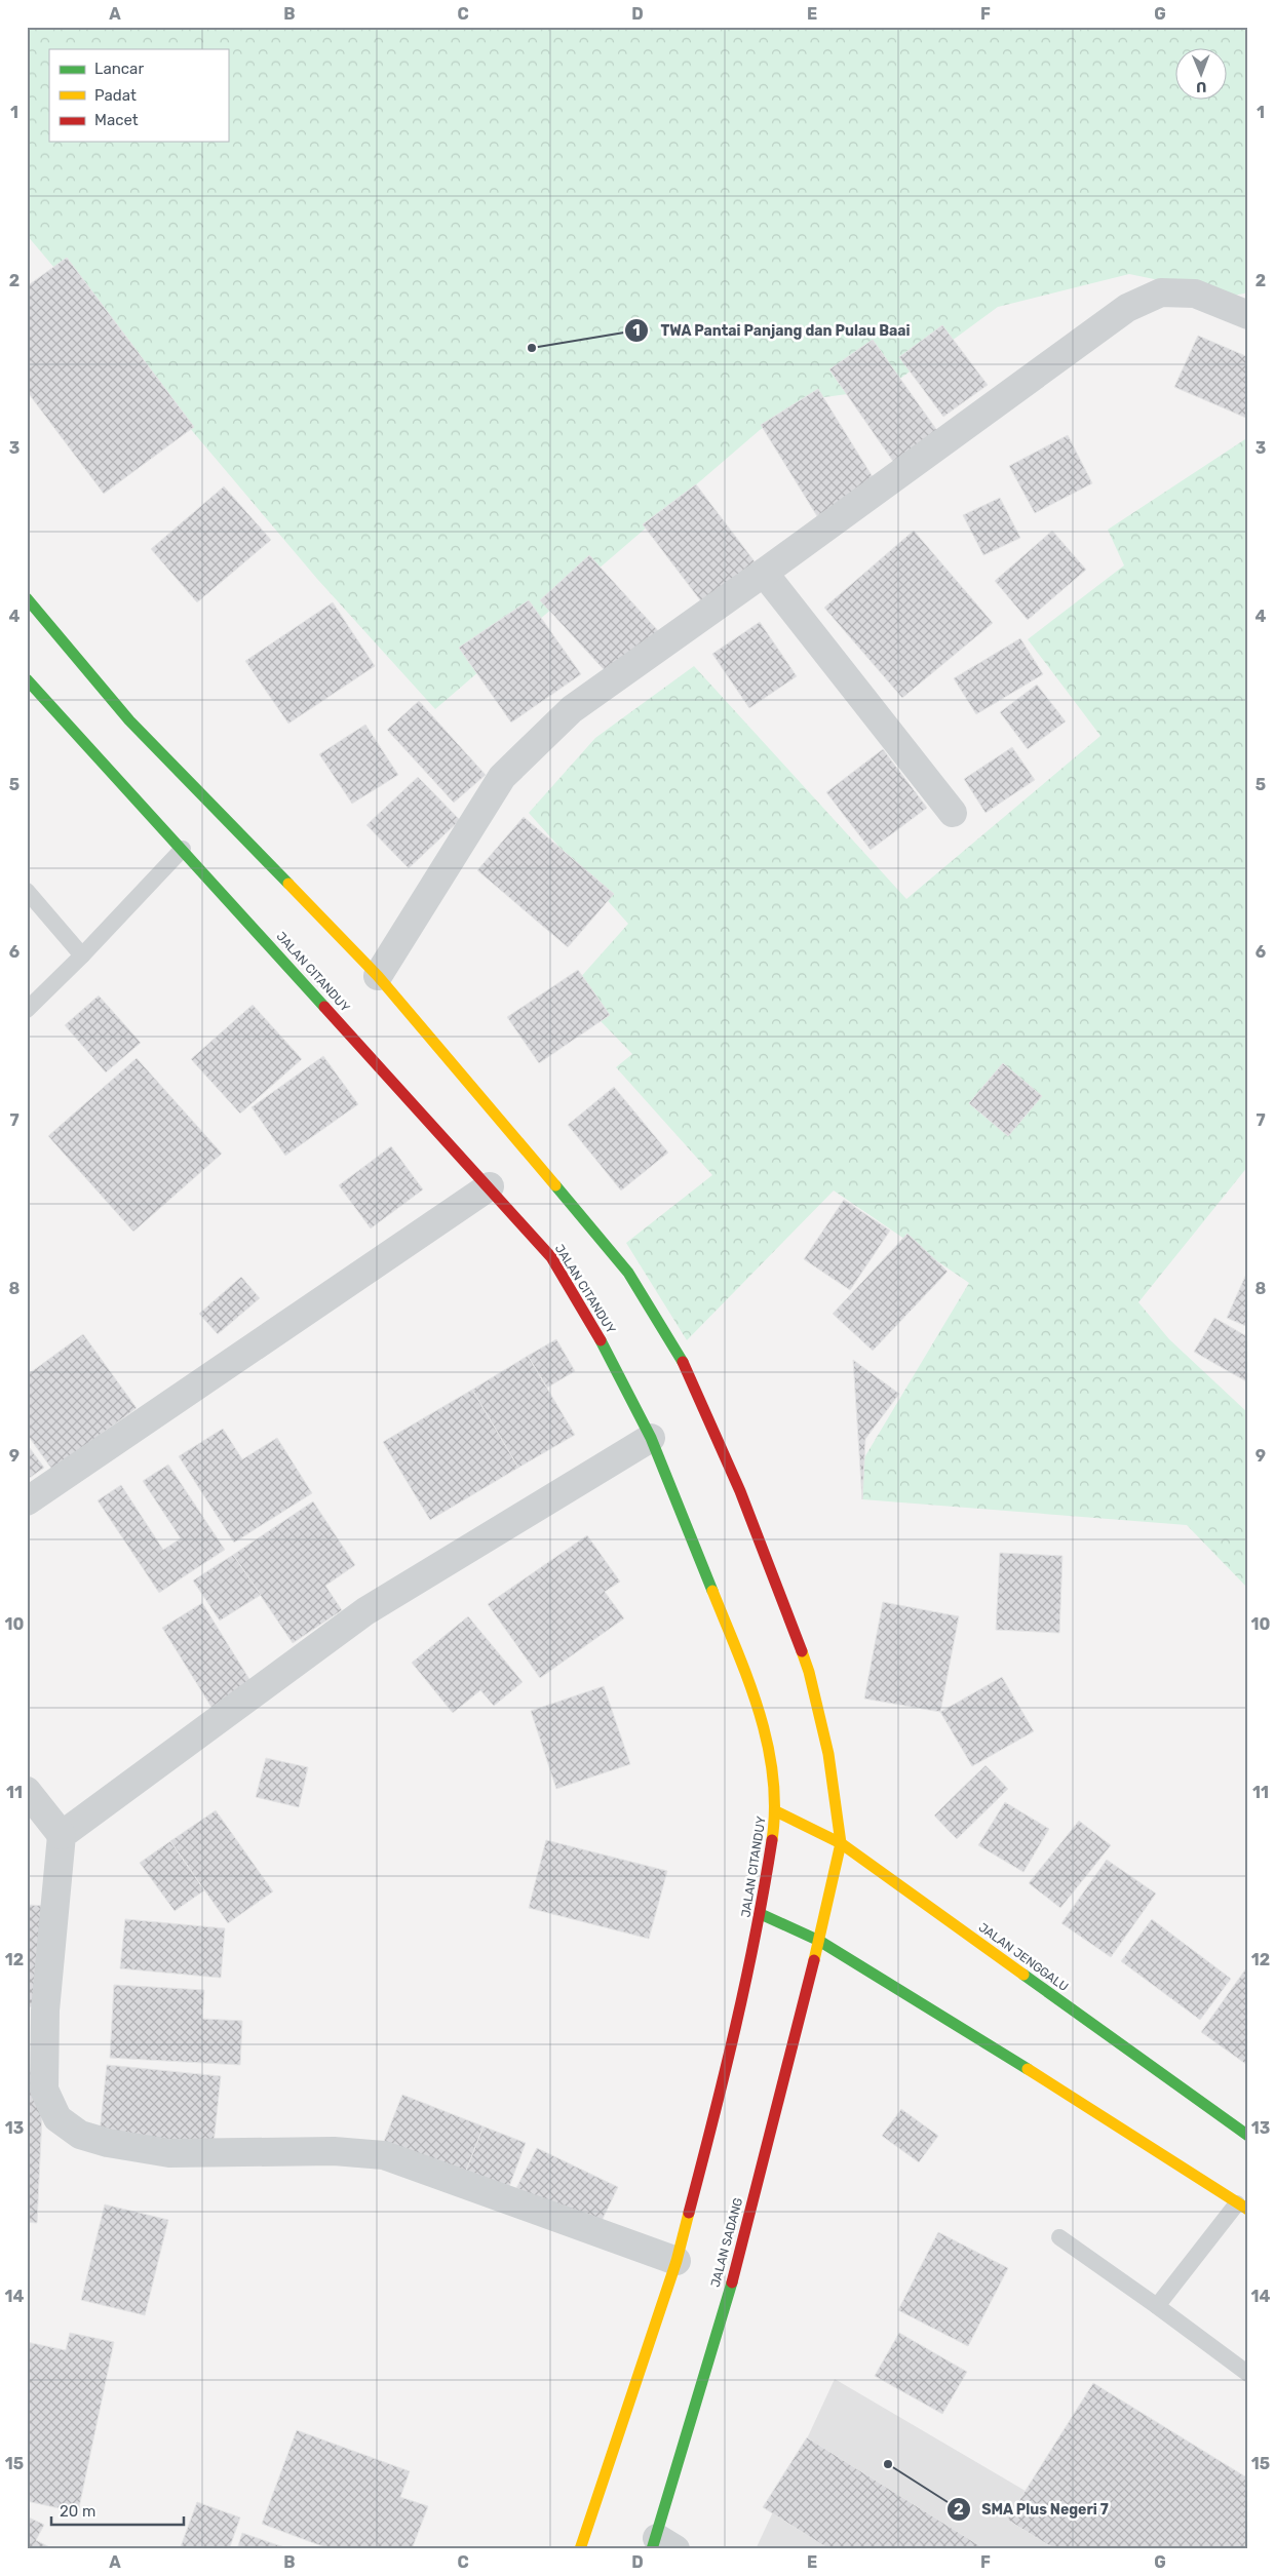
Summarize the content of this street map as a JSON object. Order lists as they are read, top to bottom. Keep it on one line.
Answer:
{"streets":{"main road":["JALAN CITANDUY","JALAN JENGGALU","JALAN SADANG"]},"crossings":[["JALAN CITANDUY","JALAN JENGGALU"]],"places":["TWA Pantai Panjang dan Pulau Baai","SMA Plus Negeri 7"],"legend":["Lancar","Padat","Macet"],"scale_bar":"20 m","north":"bottom","grid":{"columns":["A","B","C","D","E","F","G"],"rows":["1","2","3","4","5","6","7","8","9","10","11","12","13","14","15"]}}
